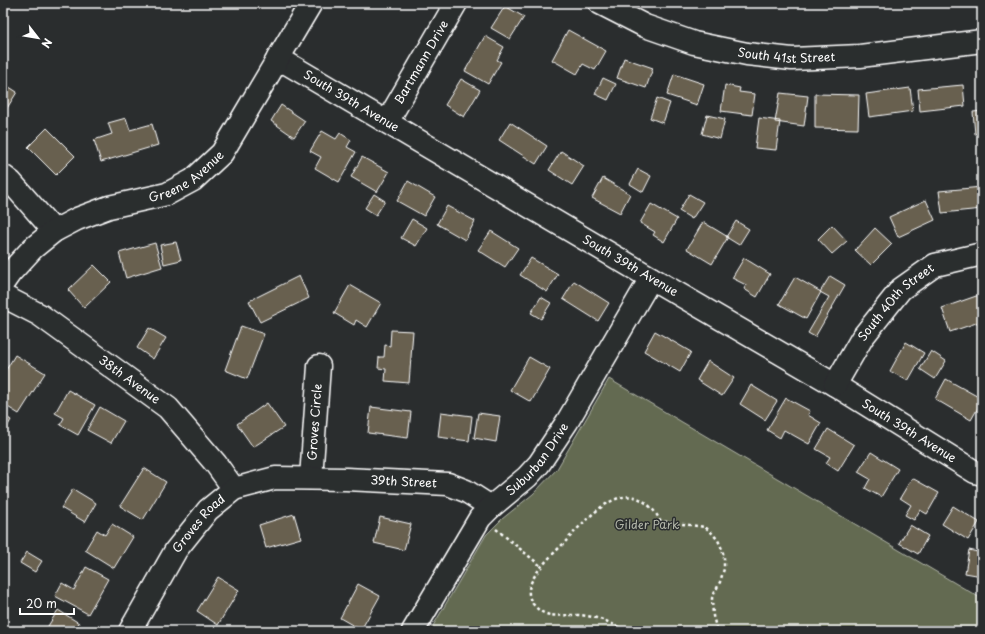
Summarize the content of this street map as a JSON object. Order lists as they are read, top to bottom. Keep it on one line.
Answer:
{"streets":{"street":["South 41st Street","Bartmann Drive","South 39th Avenue","Greene Avenue","South 40th Street","38th Avenue","Groves Circle","Suburban Drive","39th Street","Groves Road"]},"crossings":[["Bartmann Drive","South 39th Avenue"],["South 39th Avenue","Greene Avenue"],["South 39th Avenue","South 40th Street"],["South 39th Avenue","Suburban Drive"],["38th Avenue","Groves Road"],["Groves Circle","39th Street"],["Groves Circle","Groves Road"],["Suburban Drive","39th Street"],["39th Street","Groves Road"]],"parks":["Gilder Park"],"scale_bar":"20 m","north":"bottom right"}
